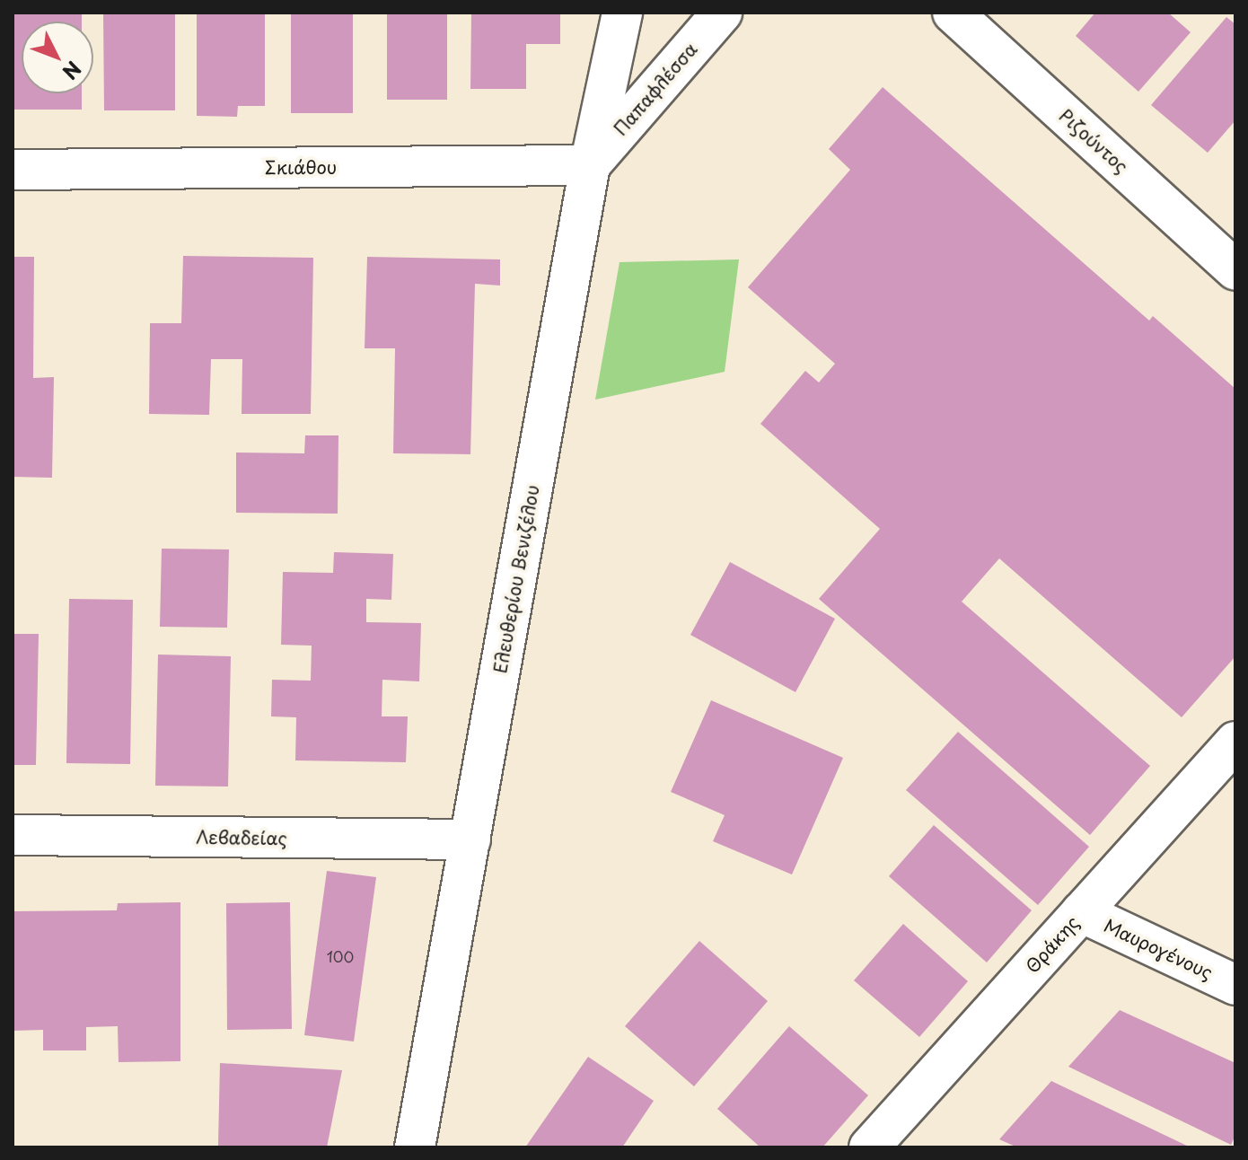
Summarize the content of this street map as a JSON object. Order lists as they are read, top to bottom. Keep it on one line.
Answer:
{"streets":{"street":["Παπαφλέσσα","Ριζούντος","Σκιάθου","Ελευθερίου Βενιζέλου","Λεβαδείας","Θράκης","Μαυρογένους"]},"crossings":[["Παπαφλέσσα","Σκιάθου"],["Παπαφλέσσα","Ελευθερίου Βενιζέλου"],["Σκιάθου","Ελευθερίου Βενιζέλου"],["Ελευθερίου Βενιζέλου","Λεβαδείας"],["Θράκης","Μαυρογένους"]],"house_numbers":["100"],"north":"bottom right"}
